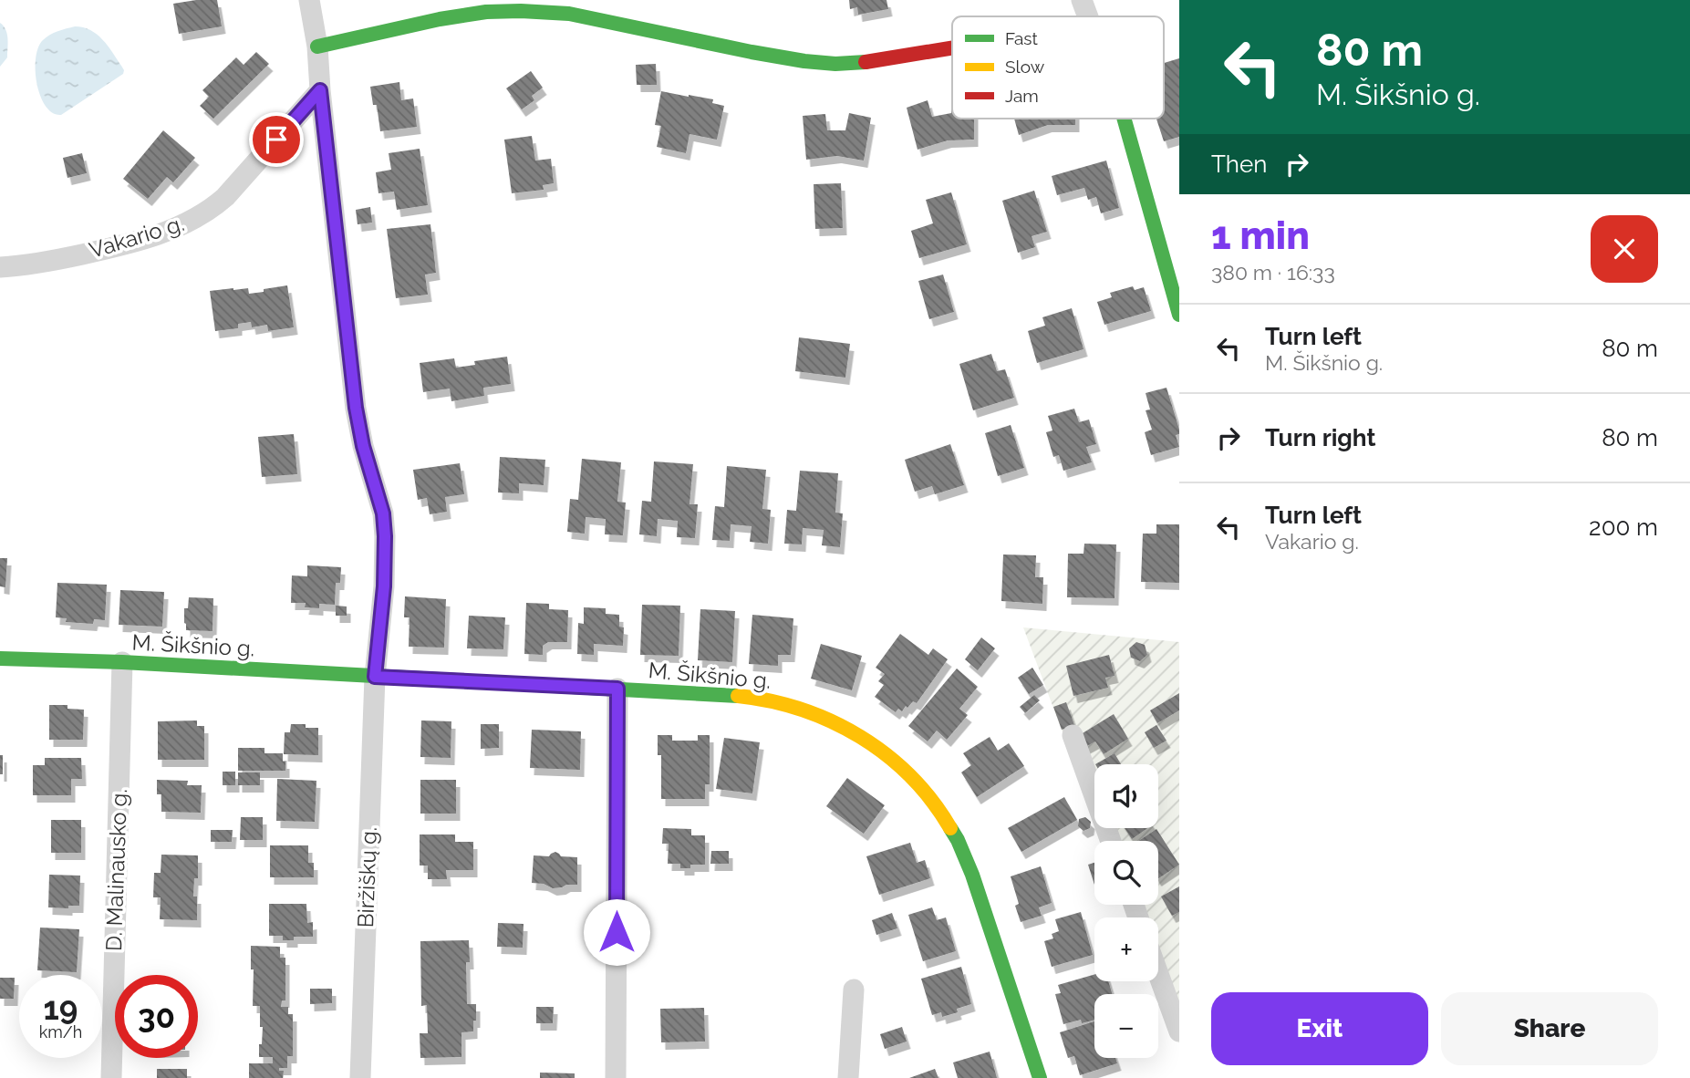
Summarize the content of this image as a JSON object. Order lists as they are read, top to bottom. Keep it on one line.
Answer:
{"streets":{"street":["Vakario g.","M. Šikšnio g.","D. Malinausko g.","Biržiškų g."]},"crossings":[["Vakario g.","Biržiškų g."],["M. Šikšnio g.","D. Malinausko g."],["M. Šikšnio g.","Biržiškų g."]],"legend":["Fast","Slow","Jam"],"page":{"turn":["80 m","M. Šikšnio g."],"then":"Then","heading":["1 min","380 m · 16:33"],"list":[{"name":"Turn left","note":"M. Šikšnio g.","value":"80 m"},{"name":"Turn right","value":"80 m"},{"name":"Turn left","note":"Vakario g.","value":"200 m"}],"map_buttons":["+","−"],"speed":"19 km/h","limit":"30","buttons":["Exit","Share"]}}
